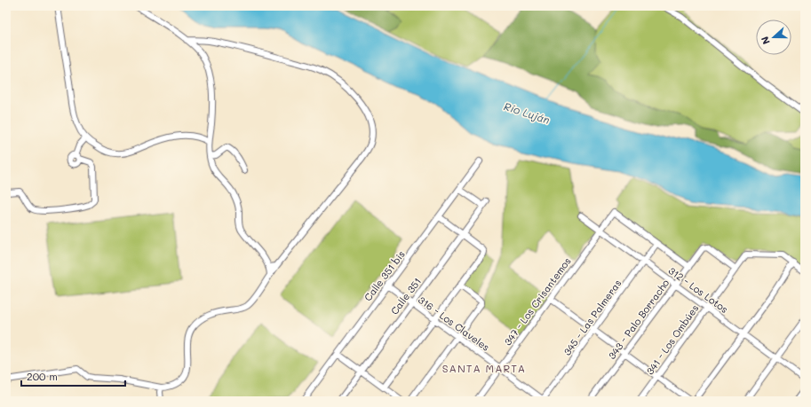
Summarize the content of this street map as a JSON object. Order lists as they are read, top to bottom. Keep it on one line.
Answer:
{"streets":{"street":["Calle 351 bis","312 - Los Lotos","Calle 351","347 - Los Crisantemos","345 - Las Palmeras","343 - Palo Borracho","316 - Los Claveles","341 - Los Ombúes"]},"crossings":[["Calle 351 bis","Calle 351"],["Calle 351 bis","316 - Los Claveles"],["312 - Los Lotos","347 - Los Crisantemos"],["312 - Los Lotos","345 - Las Palmeras"],["312 - Los Lotos","343 - Palo Borracho"],["312 - Los Lotos","341 - Los Ombúes"],["Calle 351","316 - Los Claveles"],["347 - Los Crisantemos","345 - Las Palmeras"],["347 - Los Crisantemos","316 - Los Claveles"],["345 - Las Palmeras","316 - Los Claveles"],["343 - Palo Borracho","341 - Los Ombúes"]],"districts":["SANTA MARTA"],"water":["Río Luján"],"scale_bar":"200 m","north":"left"}
